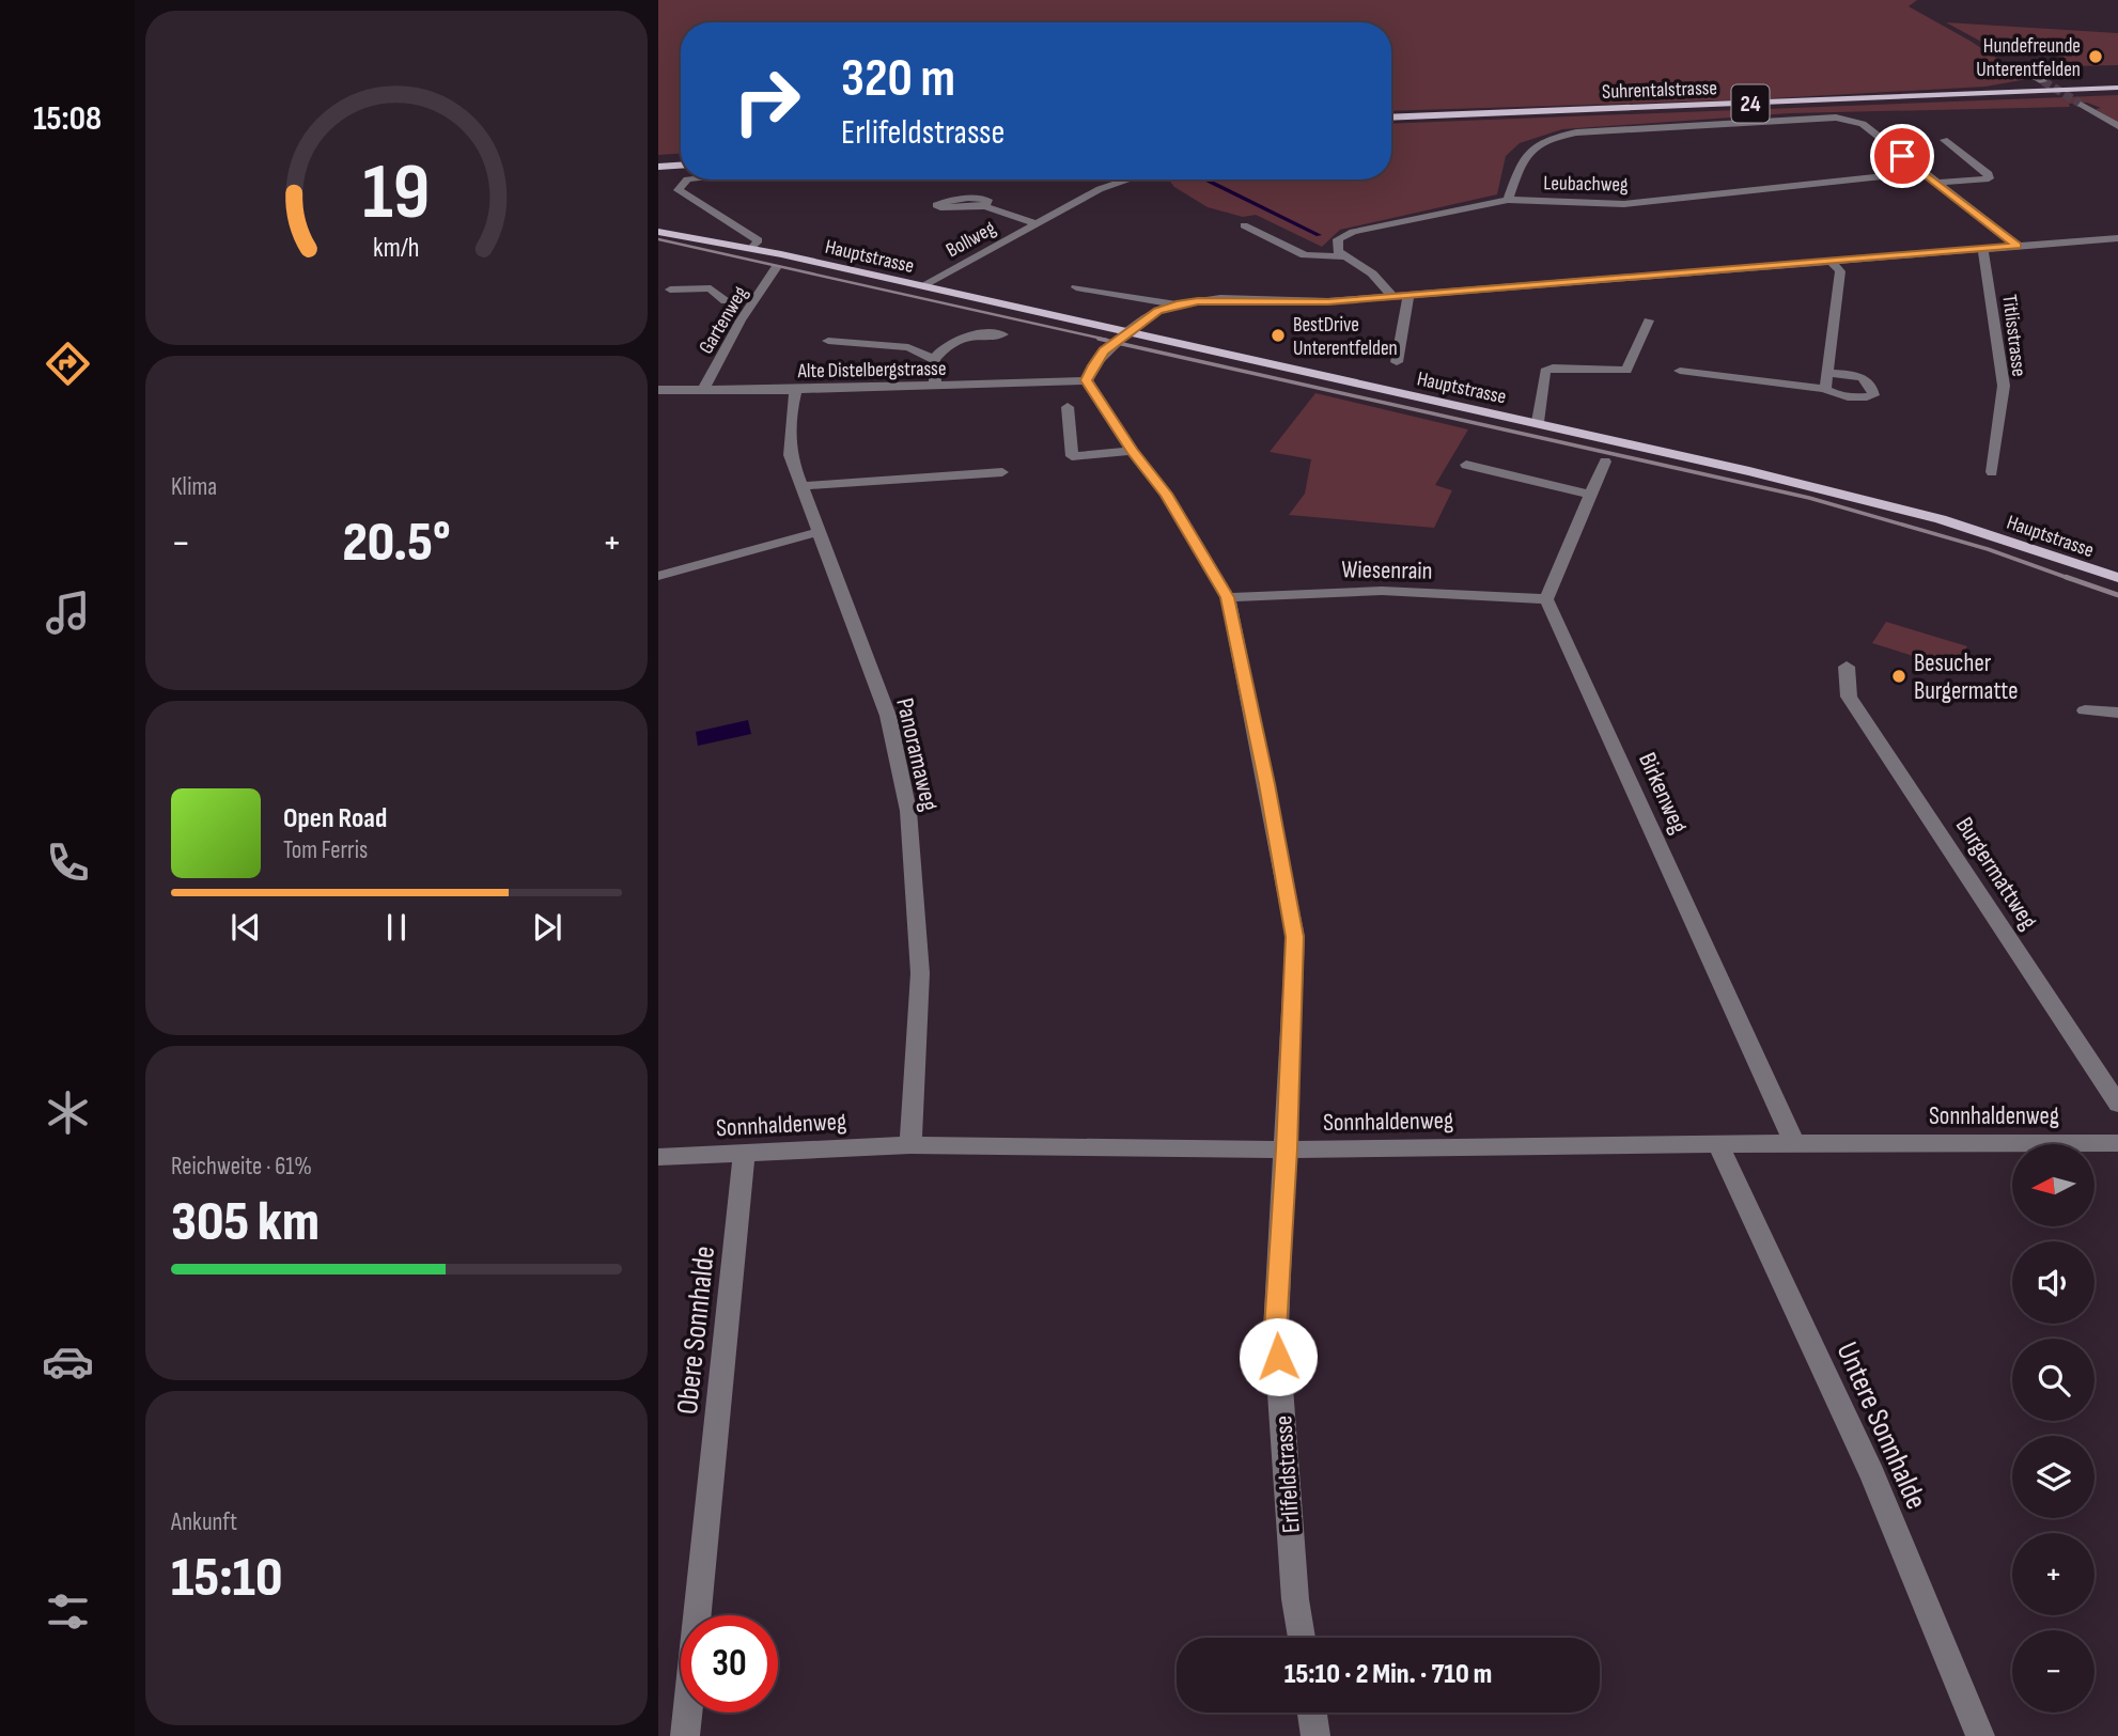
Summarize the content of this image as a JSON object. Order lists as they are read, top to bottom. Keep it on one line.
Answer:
{"streets":{"main road":["Suhrentalstrasse","24","Hauptstrasse"],"street":["Leubachweg","Bollweg","Gartenweg","Titlisstrasse","Alte Distelbergstrasse","Wiesenrain","Panoramaweg","Birkenweg","Burgermattweg","Sonnhaldenweg","Obere Sonnhalde","Untere Sonnhalde","Erlifeldstrasse"]},"crossings":[["Bollweg","Hauptstrasse"],["Gartenweg","Alte Distelbergstrasse"],["Alte Distelbergstrasse","Panoramaweg"],["Alte Distelbergstrasse","Erlifeldstrasse"],["Wiesenrain","Birkenweg"],["Wiesenrain","Erlifeldstrasse"],["Panoramaweg","Sonnhaldenweg"],["Birkenweg","Sonnhaldenweg"],["Sonnhaldenweg","Obere Sonnhalde"],["Sonnhaldenweg","Untere Sonnhalde"],["Sonnhaldenweg","Erlifeldstrasse"]],"places":["Hundefreunde Unterentfelden","BestDrive Unterentfelden","Besucher Burgermatte"],"north":"left","page":{"tabs":"15:08","turn":["320 m","Erlifeldstrasse"],"tile":["Klima",["Reichweite · 61%","305 km"],["Ankunft","15:10"]],"heat":["−","20.5°","+"],"song":["Open Road","Tom Ferris"],"map_buttons":["+","−"],"limit":"30","trip":"15:10 · 2 Min. · 710 m","gauge":["19","km/h"]}}
